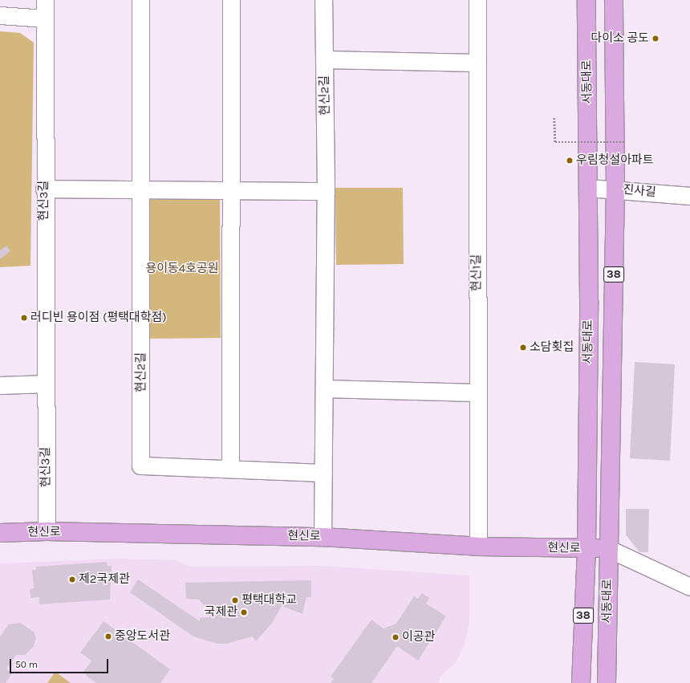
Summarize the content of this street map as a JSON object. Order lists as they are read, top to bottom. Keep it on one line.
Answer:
{"streets":{"main road":["서동대로","38","현신로"],"street":["현신2길","진사길","현신3길","현신1길"]},"crossings":[["서동대로","진사길"],["서동대로","현신로"],["현신2길","현신로"],["현신3길","현신로"],["현신1길","현신로"]],"parks":["용이동4호공원"],"places":["다이소 공도","우림청설아파트","러디빈 용이점 (평택대학점)","소담횟집","제2국제관","평택대학교","국제관","중앙도서관","이공관"],"scale_bar":"50 m"}
